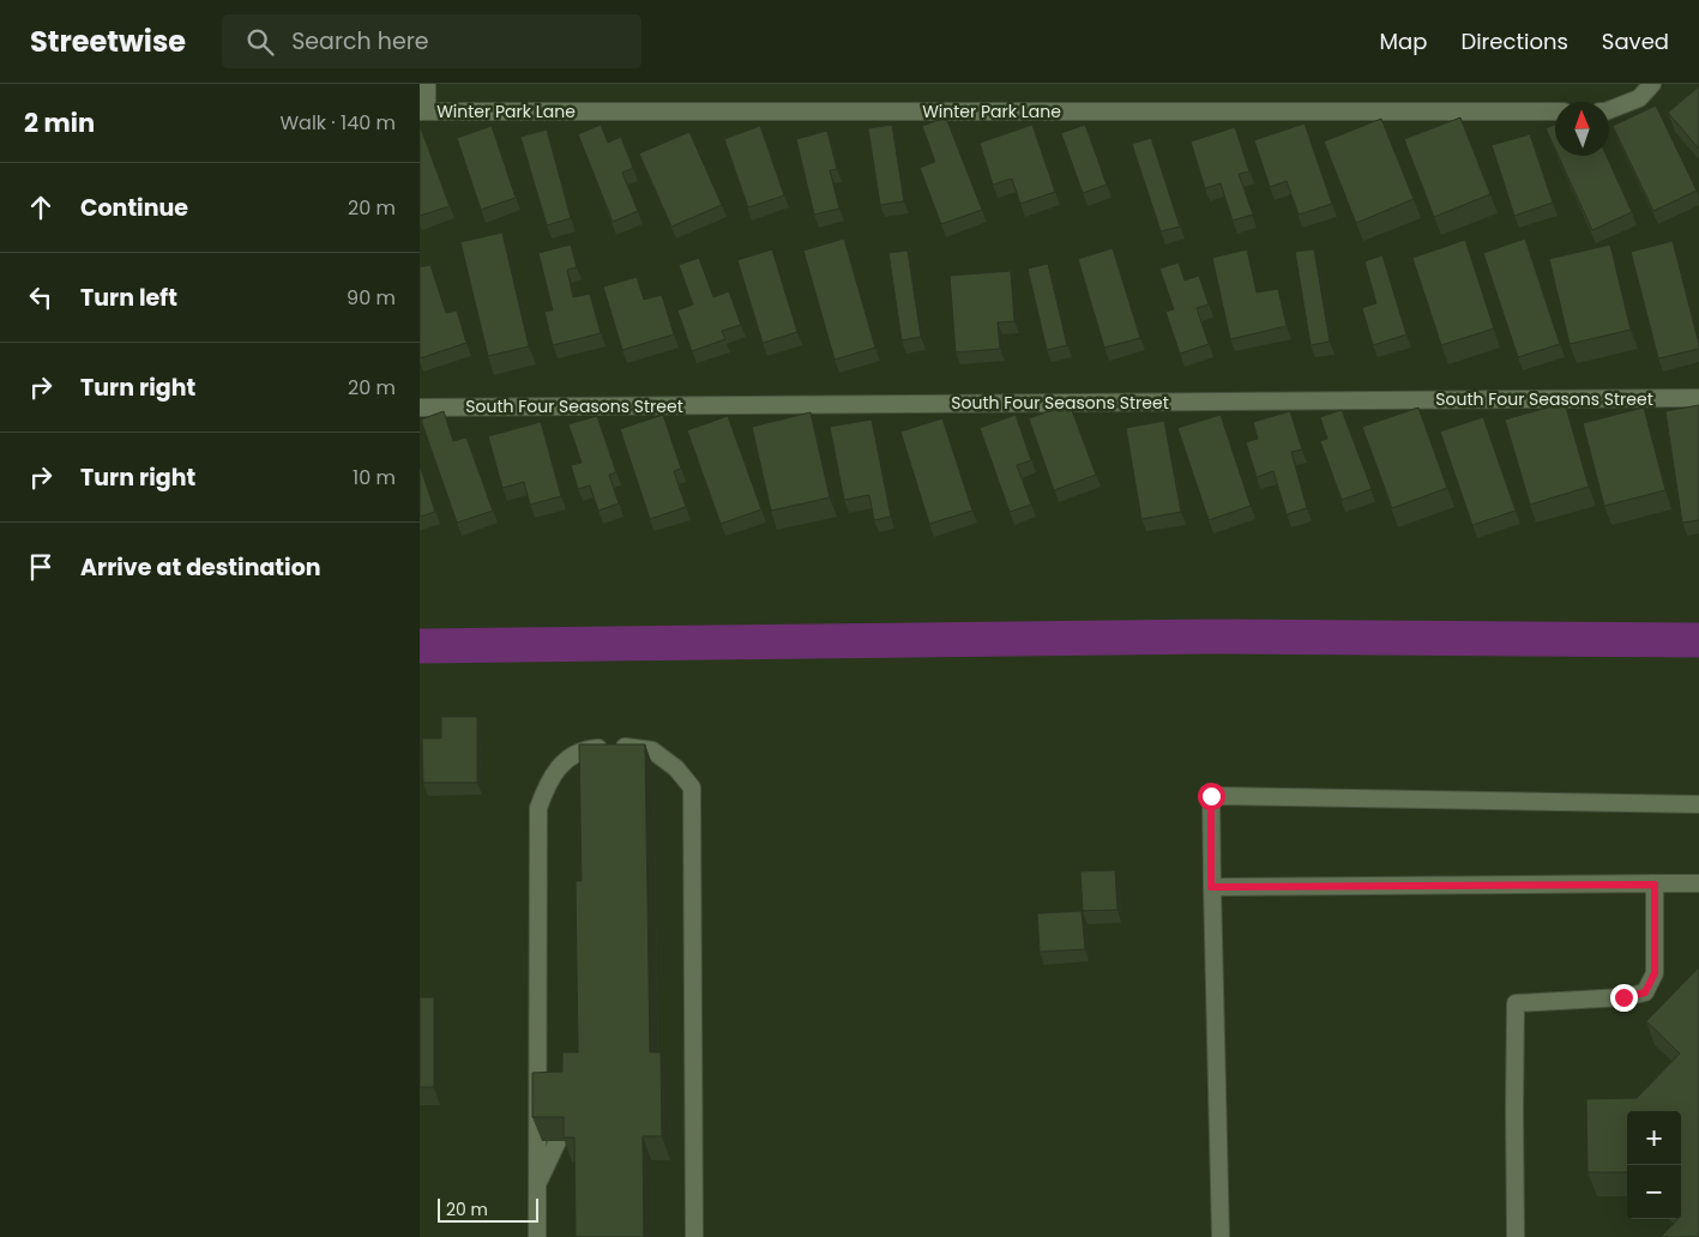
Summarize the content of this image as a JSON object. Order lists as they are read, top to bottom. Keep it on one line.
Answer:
{"streets":{"street":["Winter Park Lane","South Four Seasons Street"]},"scale_bar":"20 m","north":"top","page":{"header":"Streetwise","search":"Search here","nav":["Map","Directions","Saved"],"heading":["2 min","Walk · 140 m"],"list":[["Continue","20 m"],["Turn left","90 m"],["Turn right","20 m"],["Turn right","10 m"],"Arrive at destination"],"map_buttons":["+","−"],"scale":"20 m"}}
